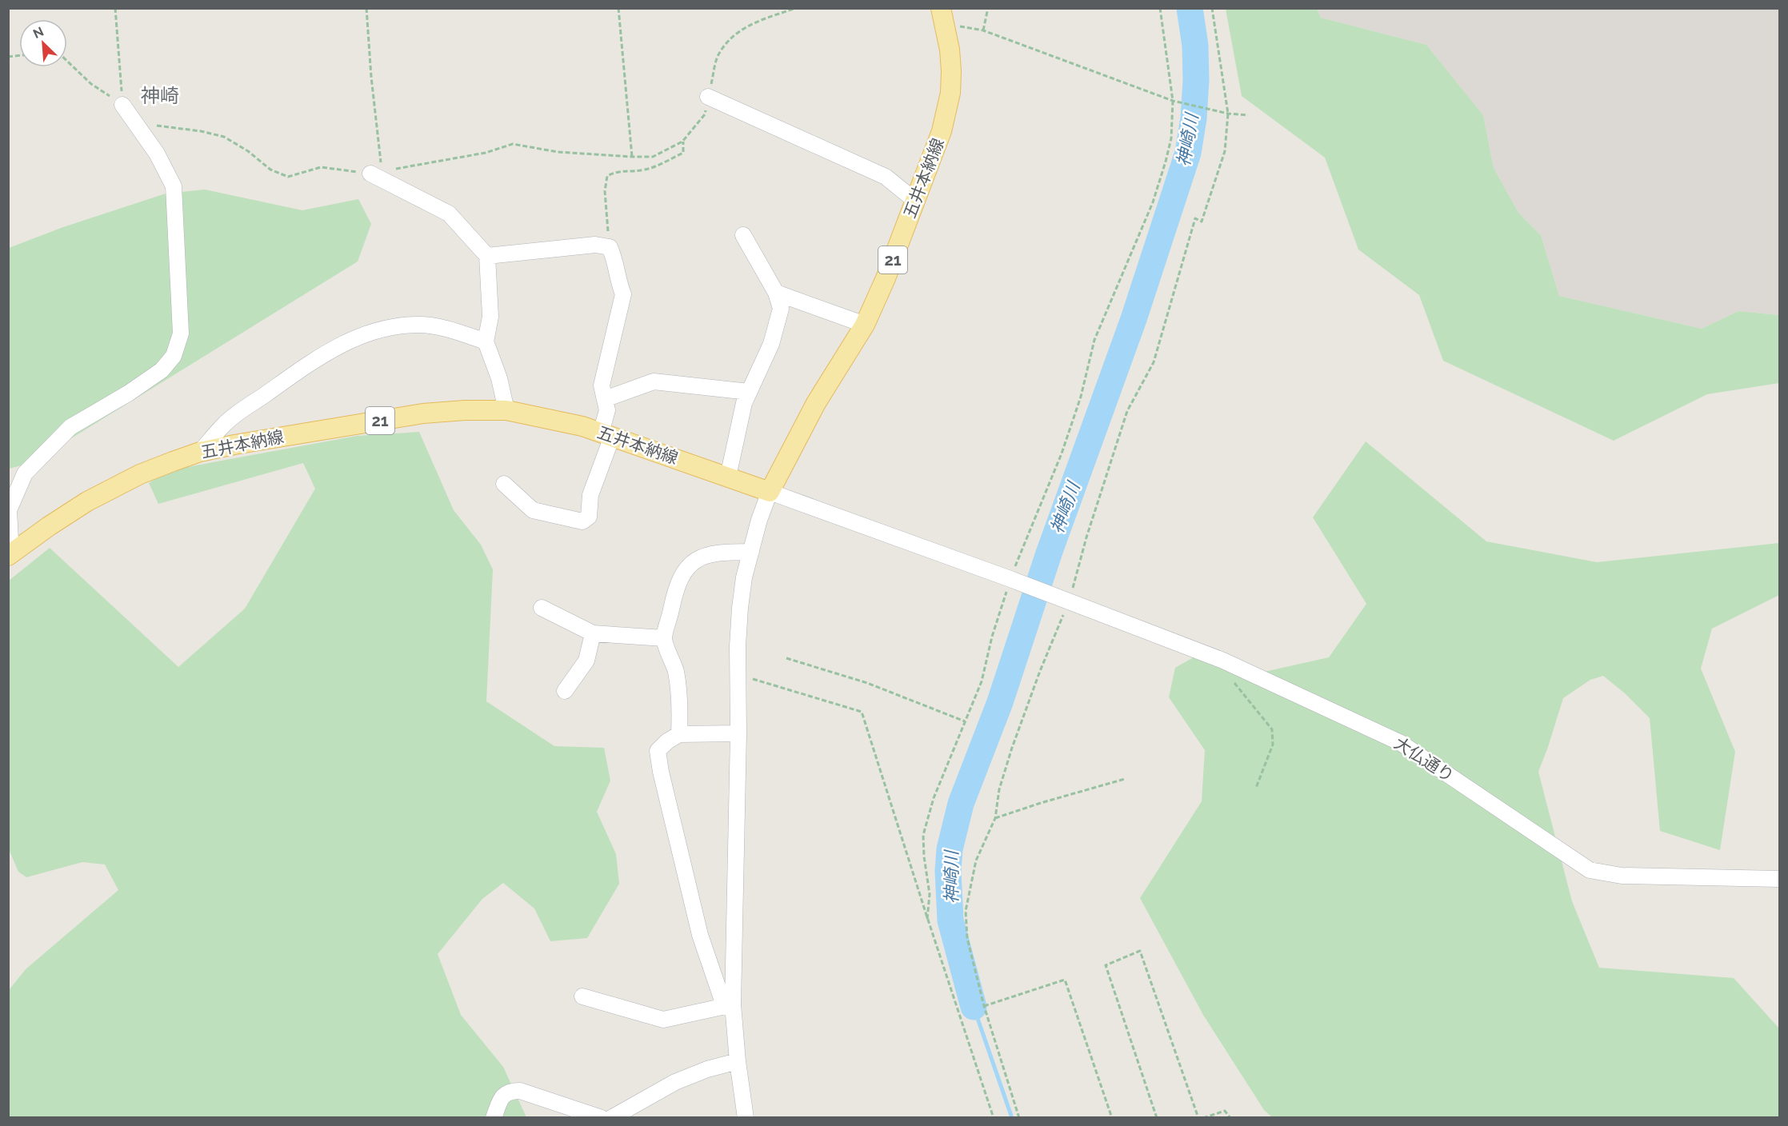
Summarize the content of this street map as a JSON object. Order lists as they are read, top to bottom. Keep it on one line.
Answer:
{"streets":{"main road":["五井本納線","21"],"street":["大仏通り"]},"crossings":[["五井本納線","大仏通り"]],"districts":["神崎"],"water":["神崎川"],"north":"top left"}
